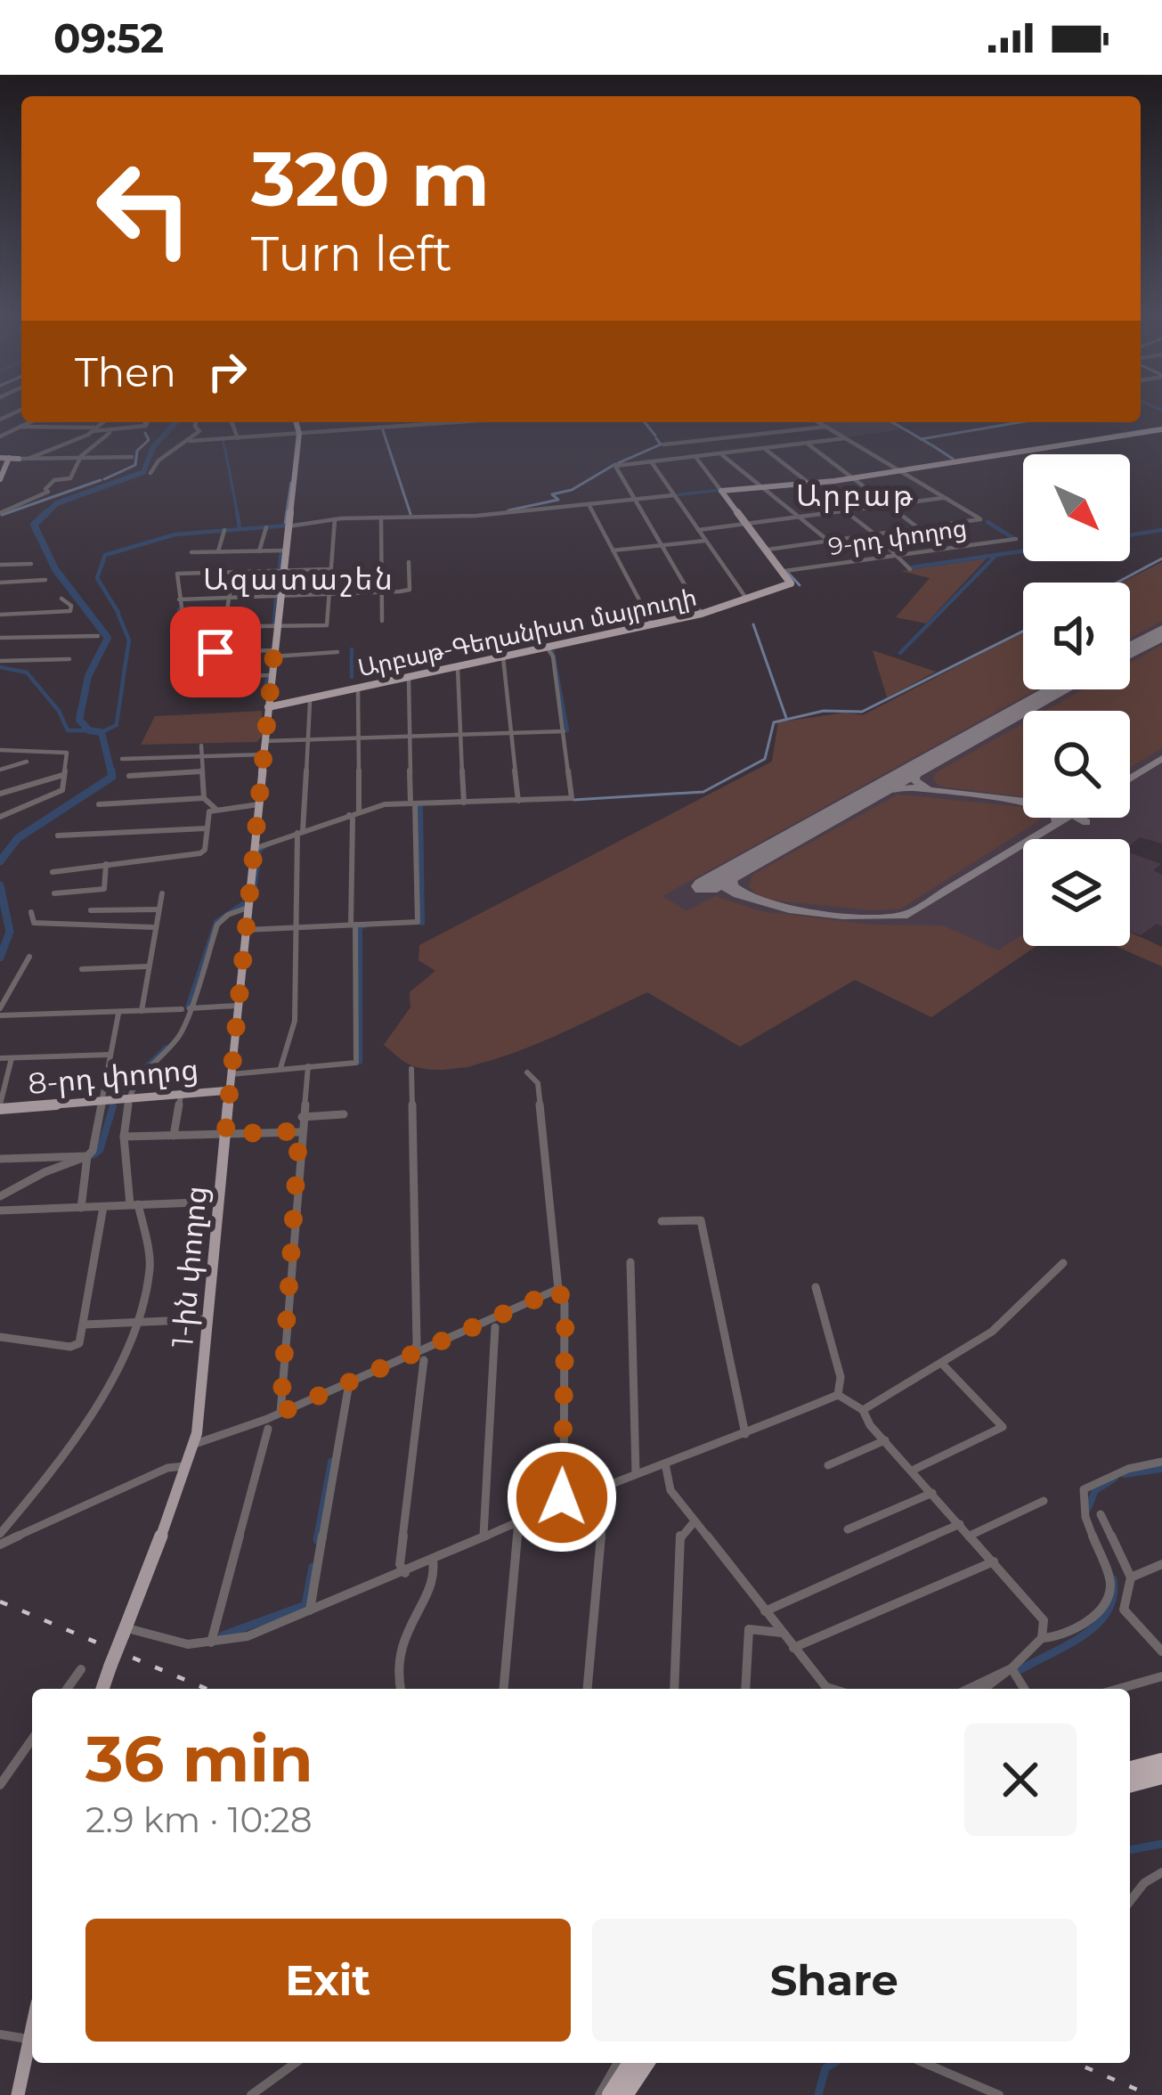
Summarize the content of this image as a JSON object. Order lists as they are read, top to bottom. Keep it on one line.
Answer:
{"streets":{"main road":["Արբաթ-Գեղանիստ մայրուղի","8-րդ փողոց","1-ին փողոց"],"street":["9-րդ փողոց"]},"crossings":[["9-րդ փողոց","Արբաթ-Գեղանիստ մայրուղի"],["Արբաթ-Գեղանիստ մայրուղի","1-ին փողոց"],["8-րդ փողոց","1-ին փողոց"]],"districts":["Արբաթ","Ազատաշեն"],"north":"bottom right","page":{"status":"09:52","turn":["320 m","Turn left"],"then":"Then","heading":["36 min","2.9 km · 10:28"],"buttons":["Exit","Share"]}}
